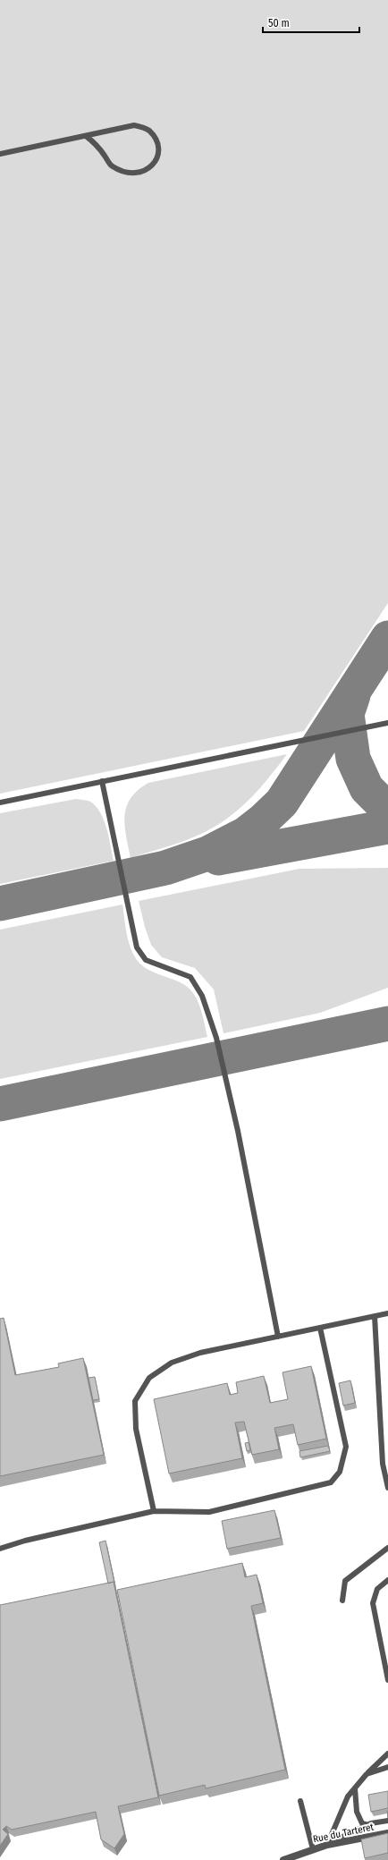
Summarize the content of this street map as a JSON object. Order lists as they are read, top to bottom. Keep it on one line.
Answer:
{"streets":{"street":["Rue du Tarteret"]},"scale_bar":"50 m"}
